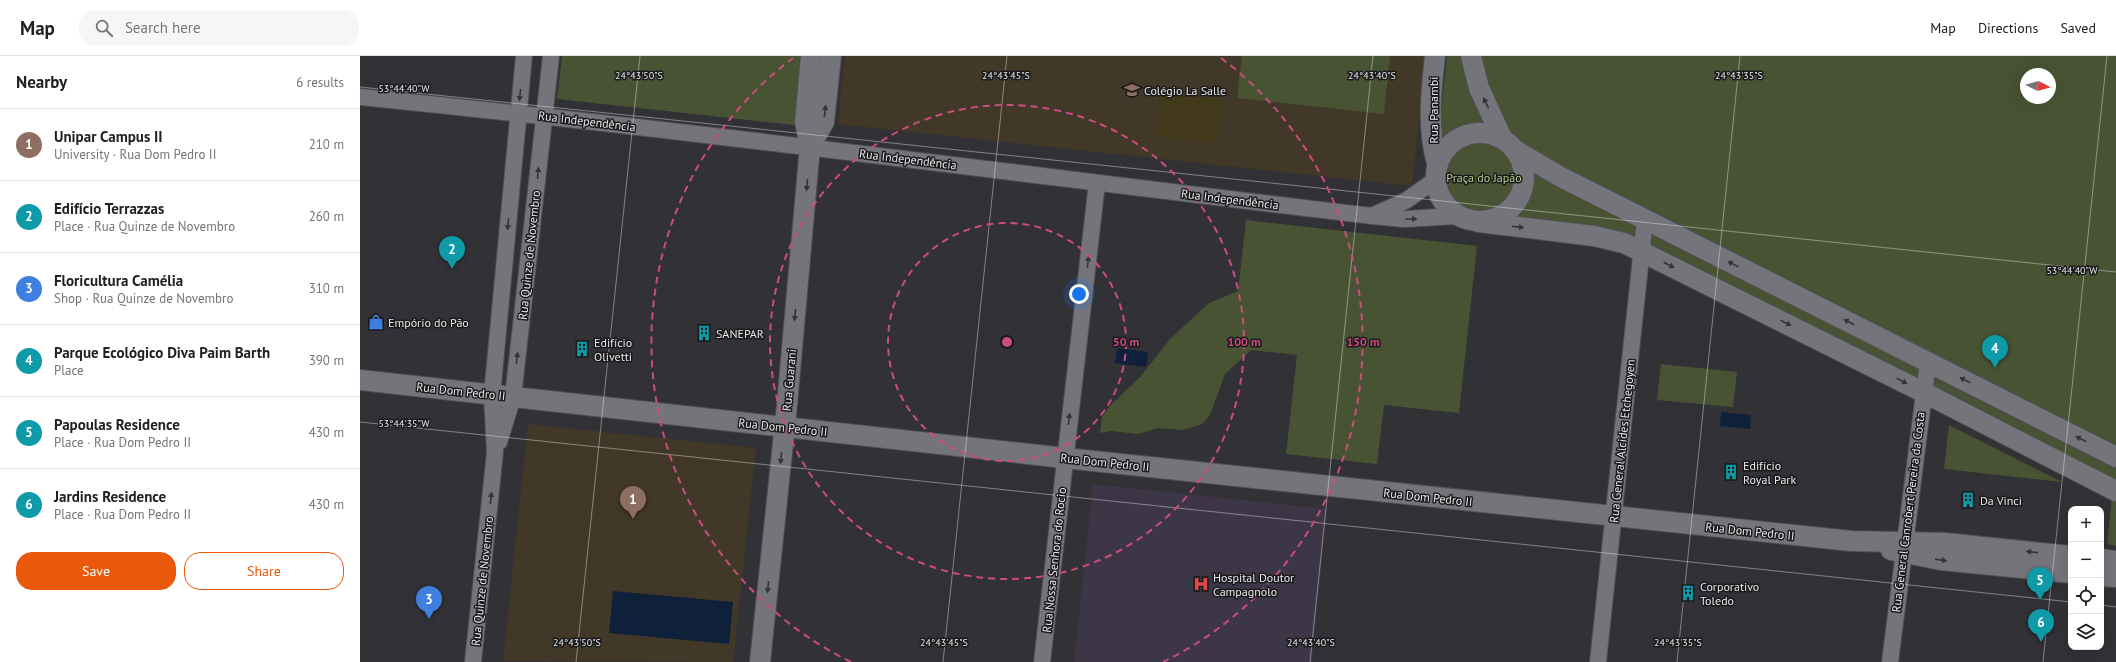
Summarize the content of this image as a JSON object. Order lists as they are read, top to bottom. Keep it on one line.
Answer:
{"streets":{"street":["Rua Panambi","Rua Independência","Rua Quinze de Novembro","Rua Guarani","Rua Dom Pedro II","Rua General Alcides Etchegoyen","Rua General Canrobert Pereira da Costa","Rua Nossa Senhora do Rocio"]},"crossings":[["Rua Panambi","Rua Independência"],["Rua Independência","Rua Quinze de Novembro"],["Rua Independência","Rua Guarani"],["Rua Independência","Rua Nossa Senhora do Rocio"],["Rua Quinze de Novembro","Rua Dom Pedro II"],["Rua Guarani","Rua Dom Pedro II"],["Rua Dom Pedro II","Rua General Alcides Etchegoyen"],["Rua Dom Pedro II","Rua General Canrobert Pereira da Costa"],["Rua Dom Pedro II","Rua Nossa Senhora do Rocio"]],"one_way":["Rua Nossa Senhora do Rocio"],"parks":["Praça do Japão"],"places":{"school or university":["Colégio La Salle"],"shop":["Empório do Pão"],"building":["SANEPAR","Edifício Olivetti","Edifício Royal Park","Da Vinci","Corporativo Toledo"],"hospital":["Hospital Doutor Campagnolo"]},"north":"right","page":{"header":"Map","search":"Search here","nav":["Map","Directions","Saved"],"heading":["Nearby","6 results"],"list":[{"mark":"1","name":"Unipar Campus II","note":"University · Rua Dom Pedro II","value":"210 m"},{"mark":"2","name":"Edifício Terrazzas","note":"Place · Rua Quinze de Novembro","value":"260 m"},{"mark":"3","name":"Floricultura Camélia","note":"Shop · Rua Quinze de Novembro","value":"310 m"},{"mark":"4","name":"Parque Ecológico Diva Paim Barth","note":"Place","value":"390 m"},{"mark":"5","name":"Papoulas Residence","note":"Place · Rua Dom Pedro II","value":"430 m"},{"mark":"6","name":"Jardins Residence","note":"Place · Rua Dom Pedro II","value":"430 m"}],"pins":["2","4","1","5","3","6"],"map_buttons":["+","−"],"buttons":["Save","Share"]},"coordinates":["24°43'50\"S","24°43'45\"S","24°43'40\"S","24°43'35\"S","53°44'40\"W","53°44'35\"W"],"rings":["50 m","100 m","150 m"]}
